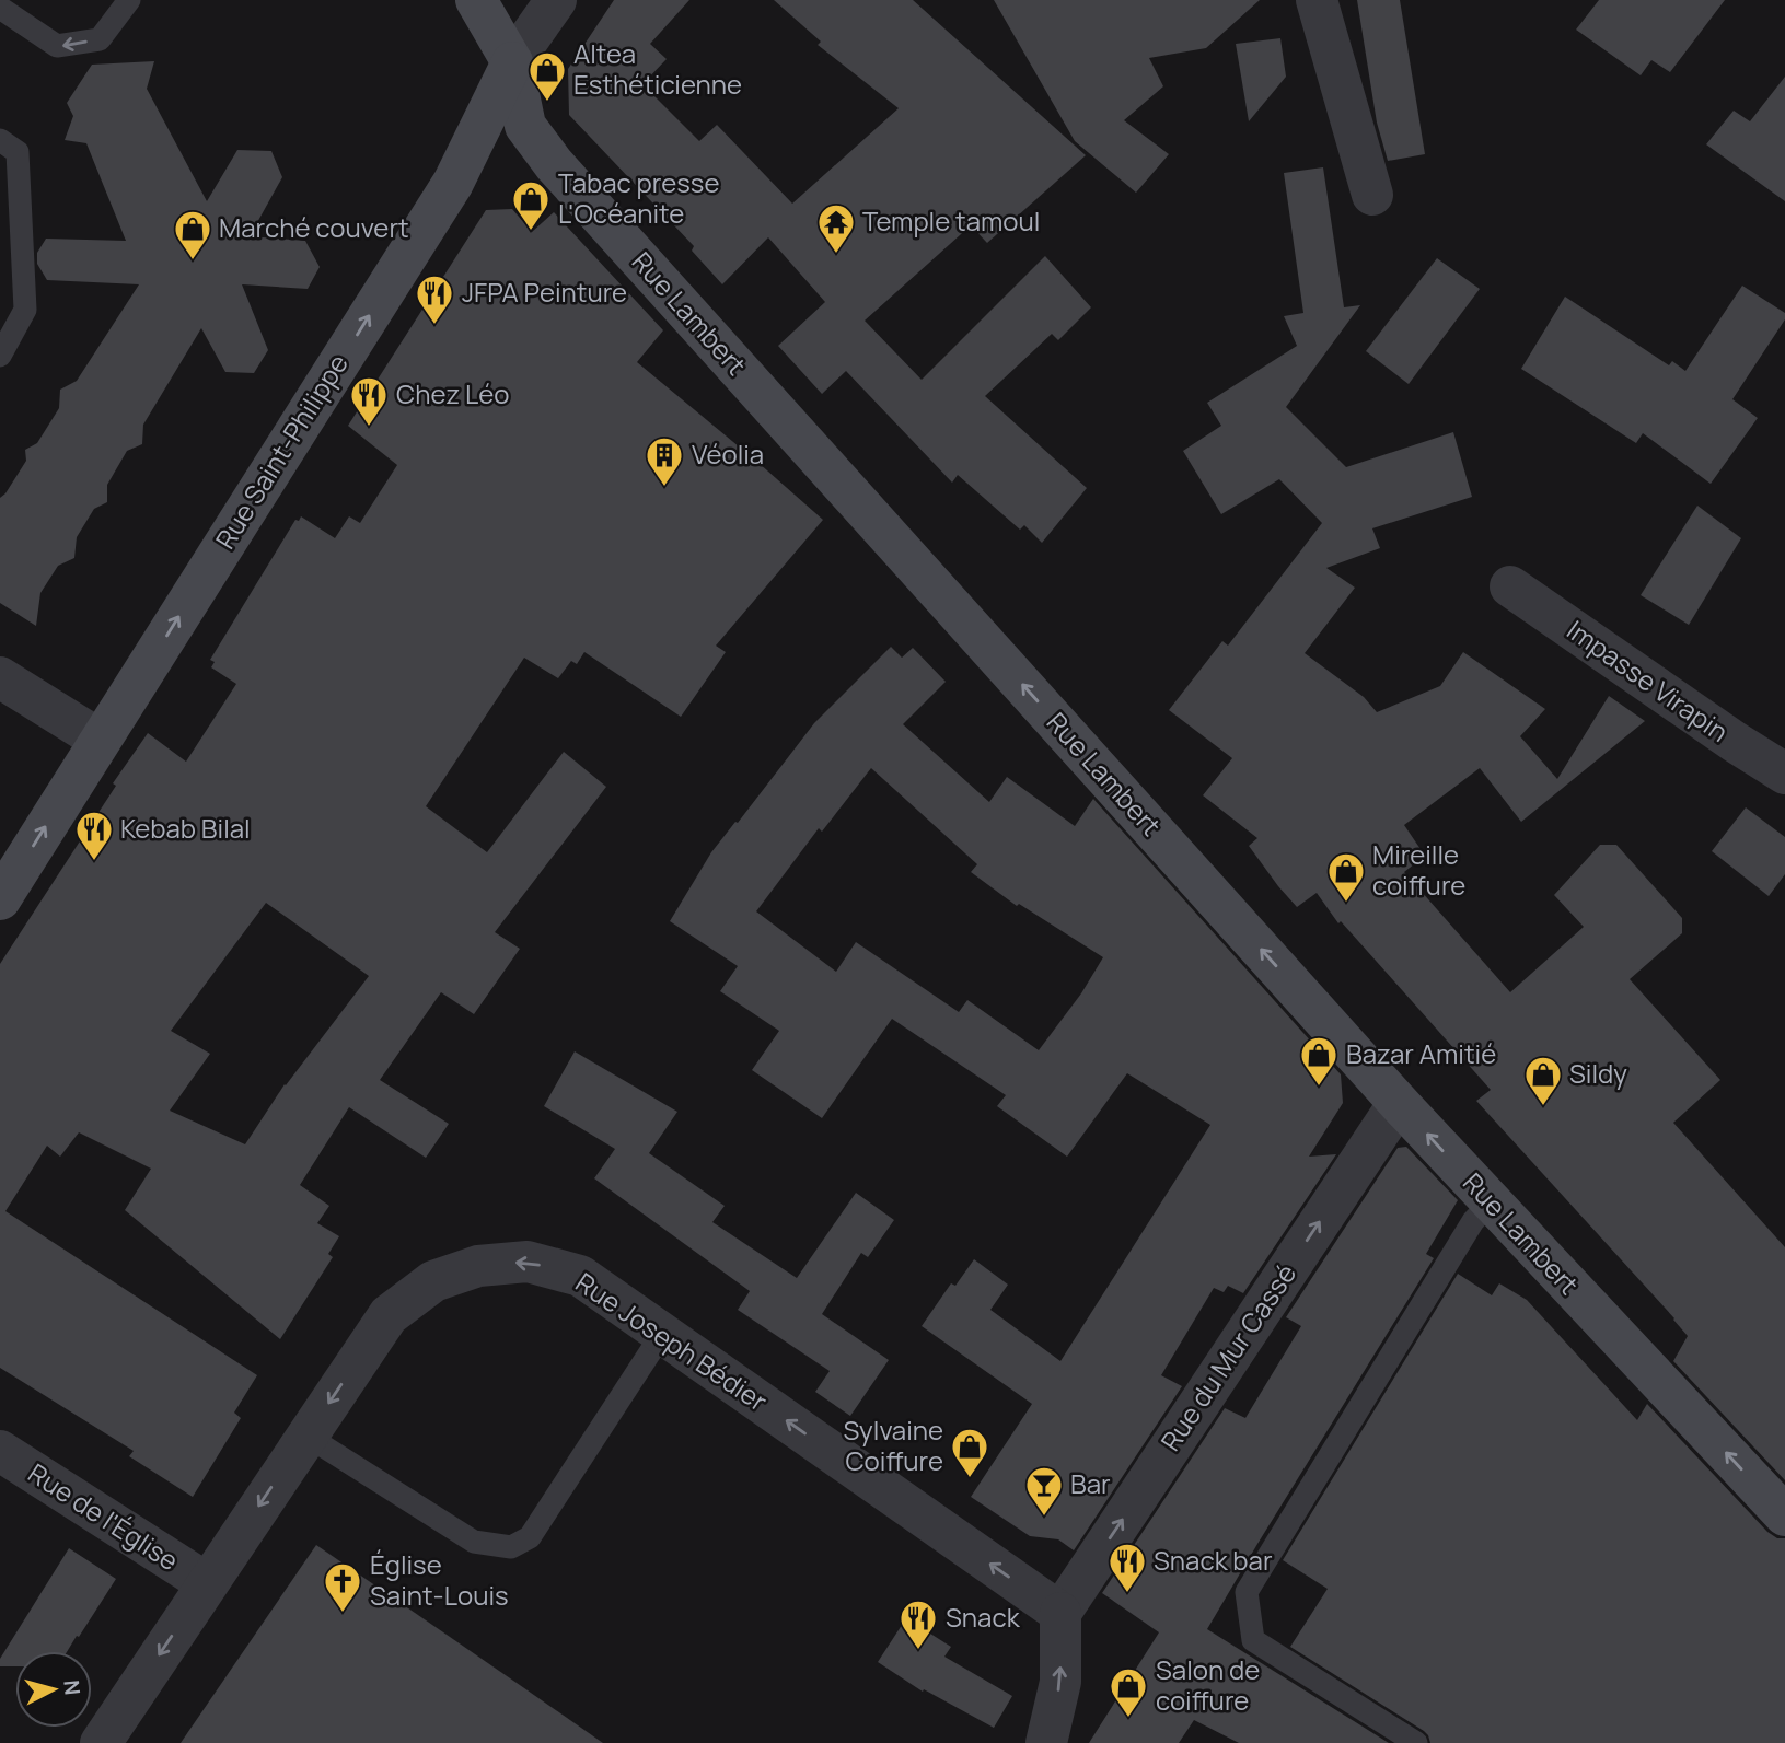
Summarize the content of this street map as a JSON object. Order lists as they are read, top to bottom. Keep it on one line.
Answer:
{"streets":{"street":["Rue Lambert","Rue Saint-Philippe","Impasse Virapin","Rue Joseph Bédier","Rue du Mur Cassé","Rue de l'Église"]},"crossings":[["Rue Lambert","Rue Saint-Philippe"],["Rue Lambert","Rue du Mur Cassé"],["Rue Joseph Bédier","Rue du Mur Cassé"],["Rue Joseph Bédier","Rue de l'Église"]],"one_way":["Rue Lambert","Rue Saint-Philippe","Rue du Mur Cassé"],"places":{"shop":["Altea Esthéticienne","Tabac presse L'Océanite","Marché couvert","Mireille coiffure","Bazar Amitié","Sildy","Sylvaine Coiffure","Salon de coiffure"],"temple":["Temple tamoul"],"restaurant":["JFPA Peinture","Chez Léo","Kebab Bilal","Snack bar","Snack"],"building":["Véolia"],"bar":["Bar"],"church":["Église Saint-Louis"]},"north":"right"}
